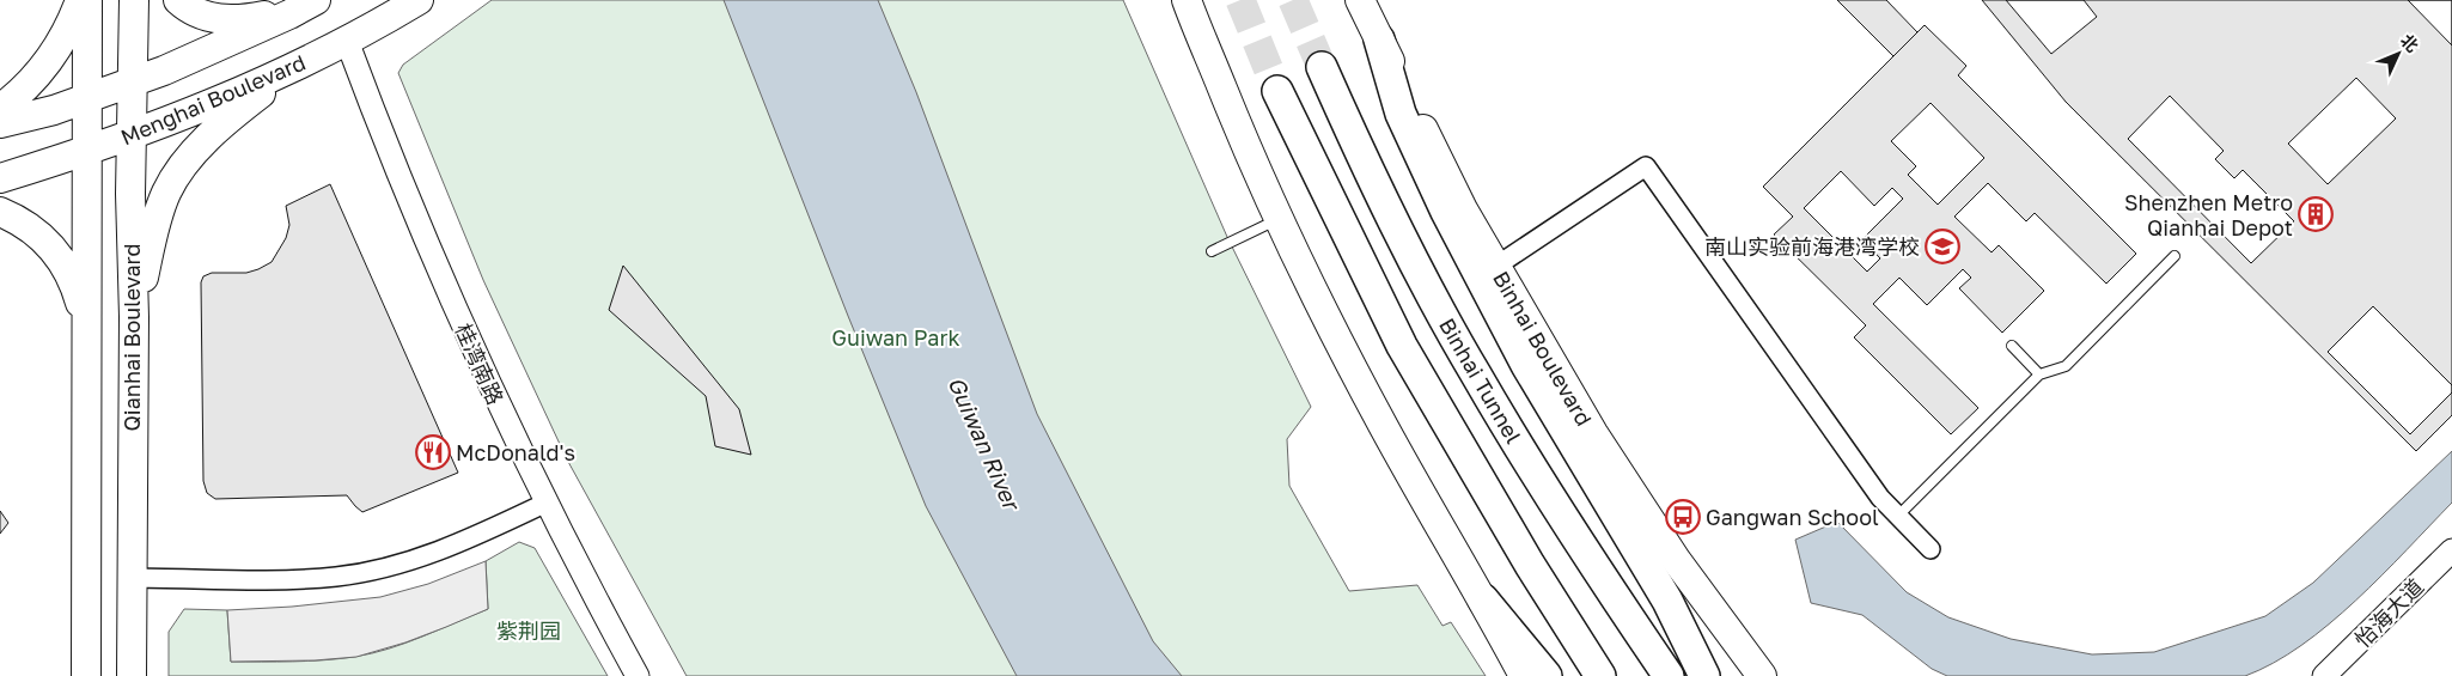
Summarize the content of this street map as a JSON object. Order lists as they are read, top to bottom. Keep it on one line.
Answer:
{"streets":{"highway":["Binhai Tunnel"],"main road":["Menghai Boulevard","Qianhai Boulevard","Binhai Boulevard"],"street":["桂湾南路","怡海大道"]},"crossings":[["Menghai Boulevard","Qianhai Boulevard"],["Menghai Boulevard","桂湾南路"]],"water":["Guiwan River"],"parks":["Guiwan Park","紫荆园"],"places":{"building":["Shenzhen Metro Qianhai Depot"],"school or university":["南山实验前海港湾学校"],"restaurant":["McDonald's"],"bus stop":["Gangwan School"]},"north":"top right"}
